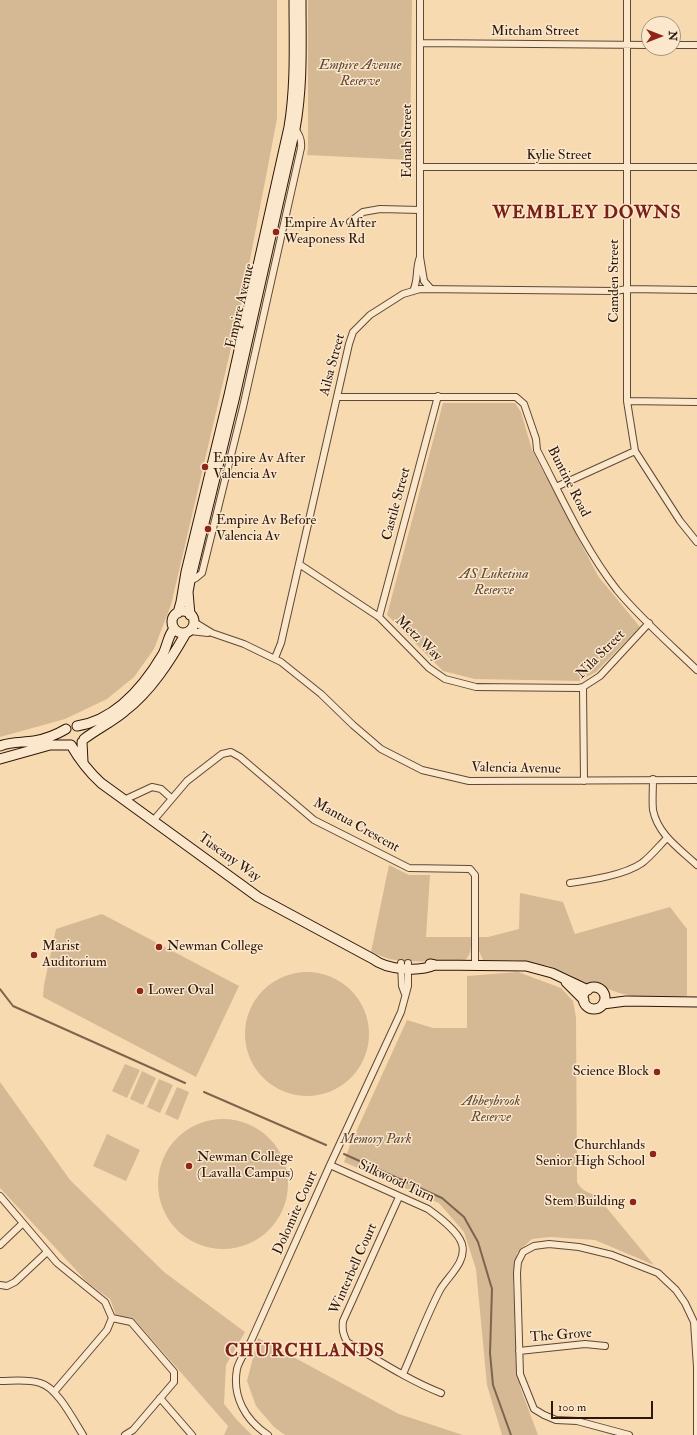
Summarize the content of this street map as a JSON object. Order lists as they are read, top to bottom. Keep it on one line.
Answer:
{"streets":{"main road":["Empire Avenue","Tuscany Way"],"street":["Mitcham Street","Ednah Street","Kylie Street","Camden Street","Ailsa Street","Buntine Road","Castile Street","Metz Way","Nila Street","Valencia Avenue","Mantua Crescent","Silkwood Turn","Dolomite Court","Winterbell Court","The Grove"]},"crossings":[["Mitcham Street","Ednah Street"],["Mitcham Street","Camden Street"],["Ednah Street","Kylie Street"],["Ednah Street","Ailsa Street"],["Kylie Street","Camden Street"],["Camden Street","Ailsa Street"],["Empire Avenue","Valencia Avenue"],["Ailsa Street","Buntine Road"],["Ailsa Street","Metz Way"],["Ailsa Street","Valencia Avenue"],["Buntine Road","Castile Street"],["Buntine Road","Nila Street"],["Castile Street","Metz Way"],["Metz Way","Nila Street"],["Nila Street","Valencia Avenue"],["Mantua Crescent","Tuscany Way"],["Tuscany Way","Dolomite Court"],["Silkwood Turn","Dolomite Court"],["Silkwood Turn","Winterbell Court"]],"districts":["WEMBLEY DOWNS","CHURCHLANDS"],"parks":["Empire Avenue Reserve","AS Luketina Reserve","Abbeybrook Reserve","Memory Park"],"places":["Empire Av After Weaponess Rd","Empire Av After Valencia Av","Empire Av Before Valencia Av","Newman College","Marist Auditorium","Lower Oval","Science Block","Churchlands Senior High School","Newman College (Lavalla Campus)","Stem Building"],"scale_bar":"100 m","north":"right"}
